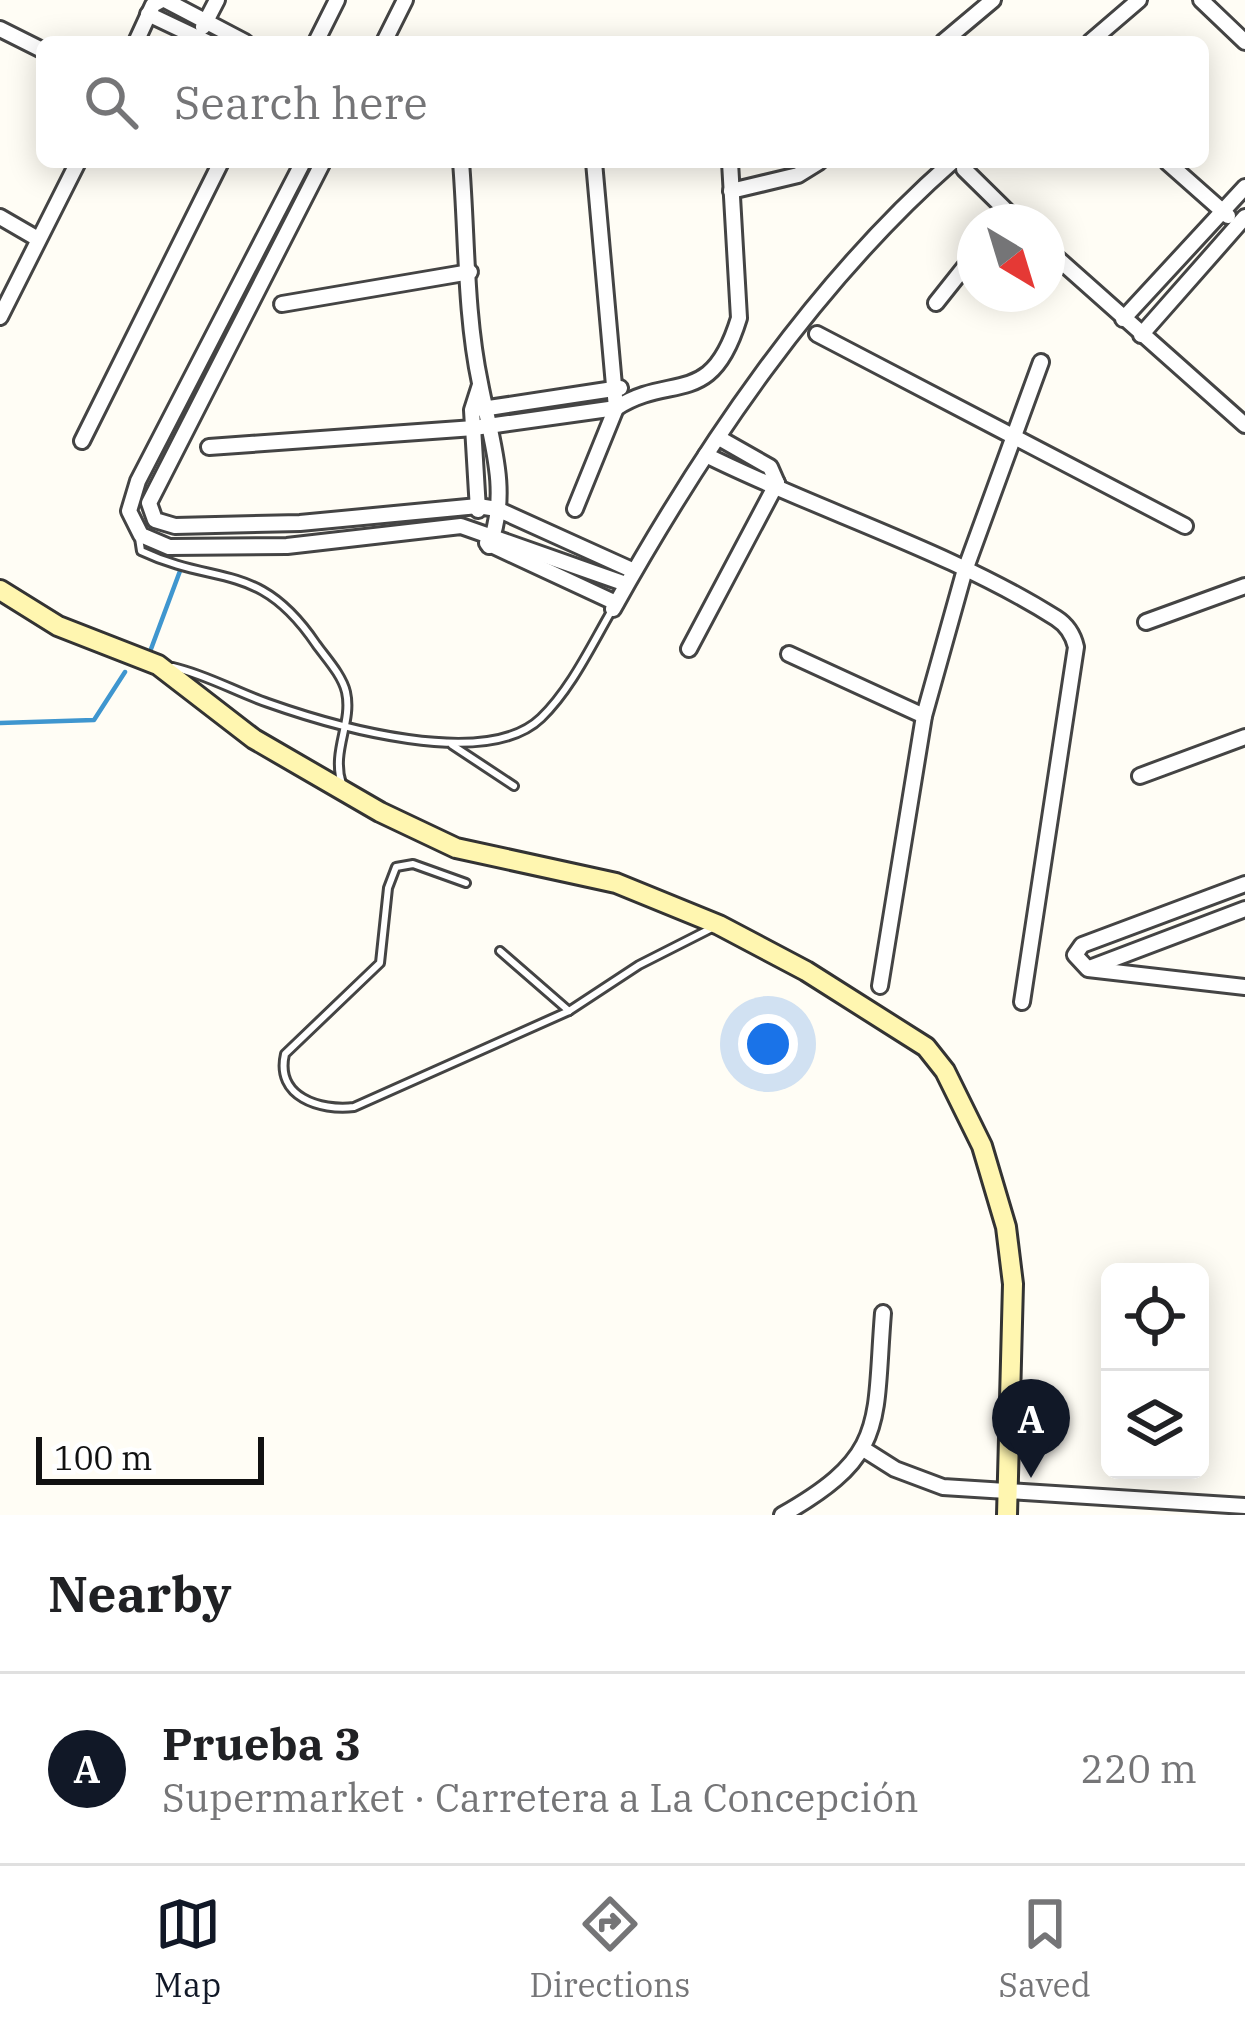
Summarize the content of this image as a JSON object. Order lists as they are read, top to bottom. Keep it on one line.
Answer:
{"scale_bar":"100 m","north":"bottom right","page":{"search":"Search here","pins":"A","scale":"100 m","heading":"Nearby","list":[{"mark":"A","name":"Prueba 3","note":"Supermarket · Carretera a La Concepción","value":"220 m"}],"nav":["Map","Directions","Saved"]}}
